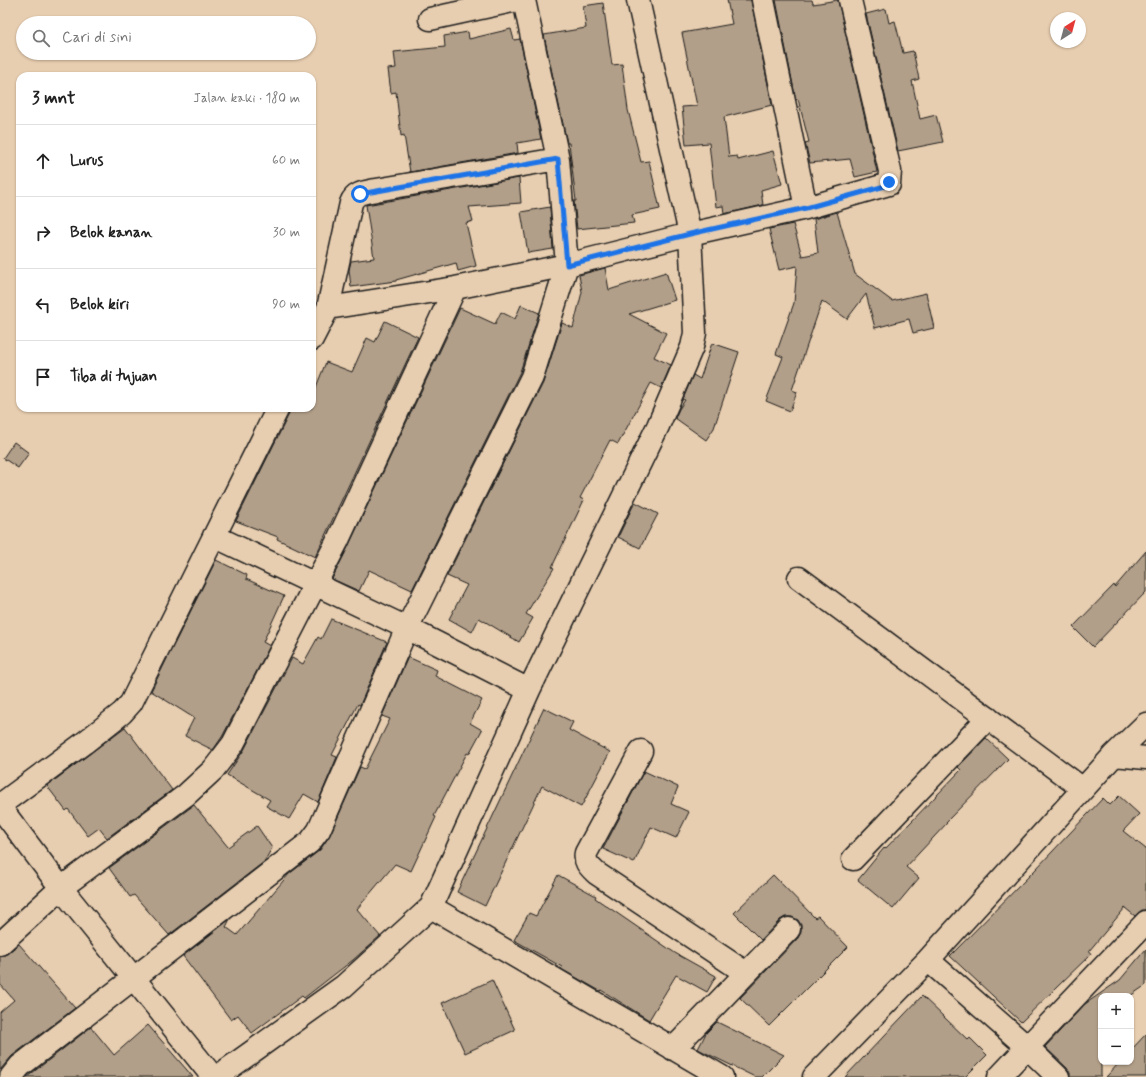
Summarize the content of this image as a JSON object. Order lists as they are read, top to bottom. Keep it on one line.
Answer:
{"north":"top right","page":{"search":"Cari di sini","heading":["3 mnt","Jalan kaki · 180 m"],"list":[["Lurus","60 m"],["Belok kanan","30 m"],["Belok kiri","90 m"],"Tiba di tujuan"],"map_buttons":["+","−"]}}
